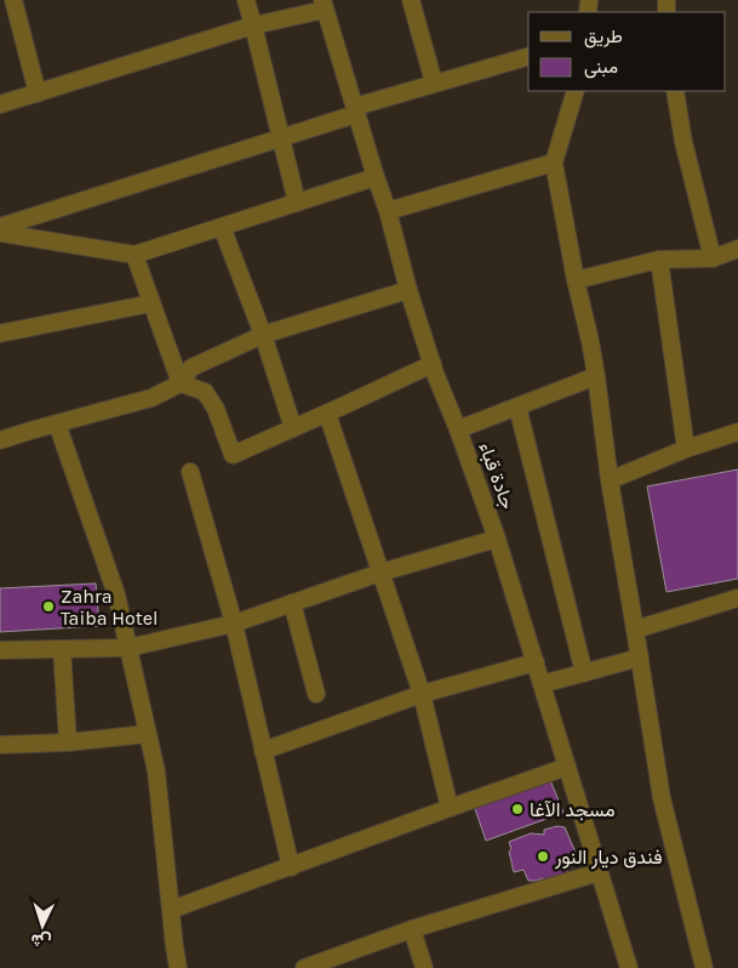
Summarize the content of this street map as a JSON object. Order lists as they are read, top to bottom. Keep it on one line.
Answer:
{"streets":{"street":["جادة قباء"]},"places":["Zahra Taiba Hotel","مسجد الآغا","فندق ديار النور"],"legend":["طريق","مبنى"],"north":"bottom"}
